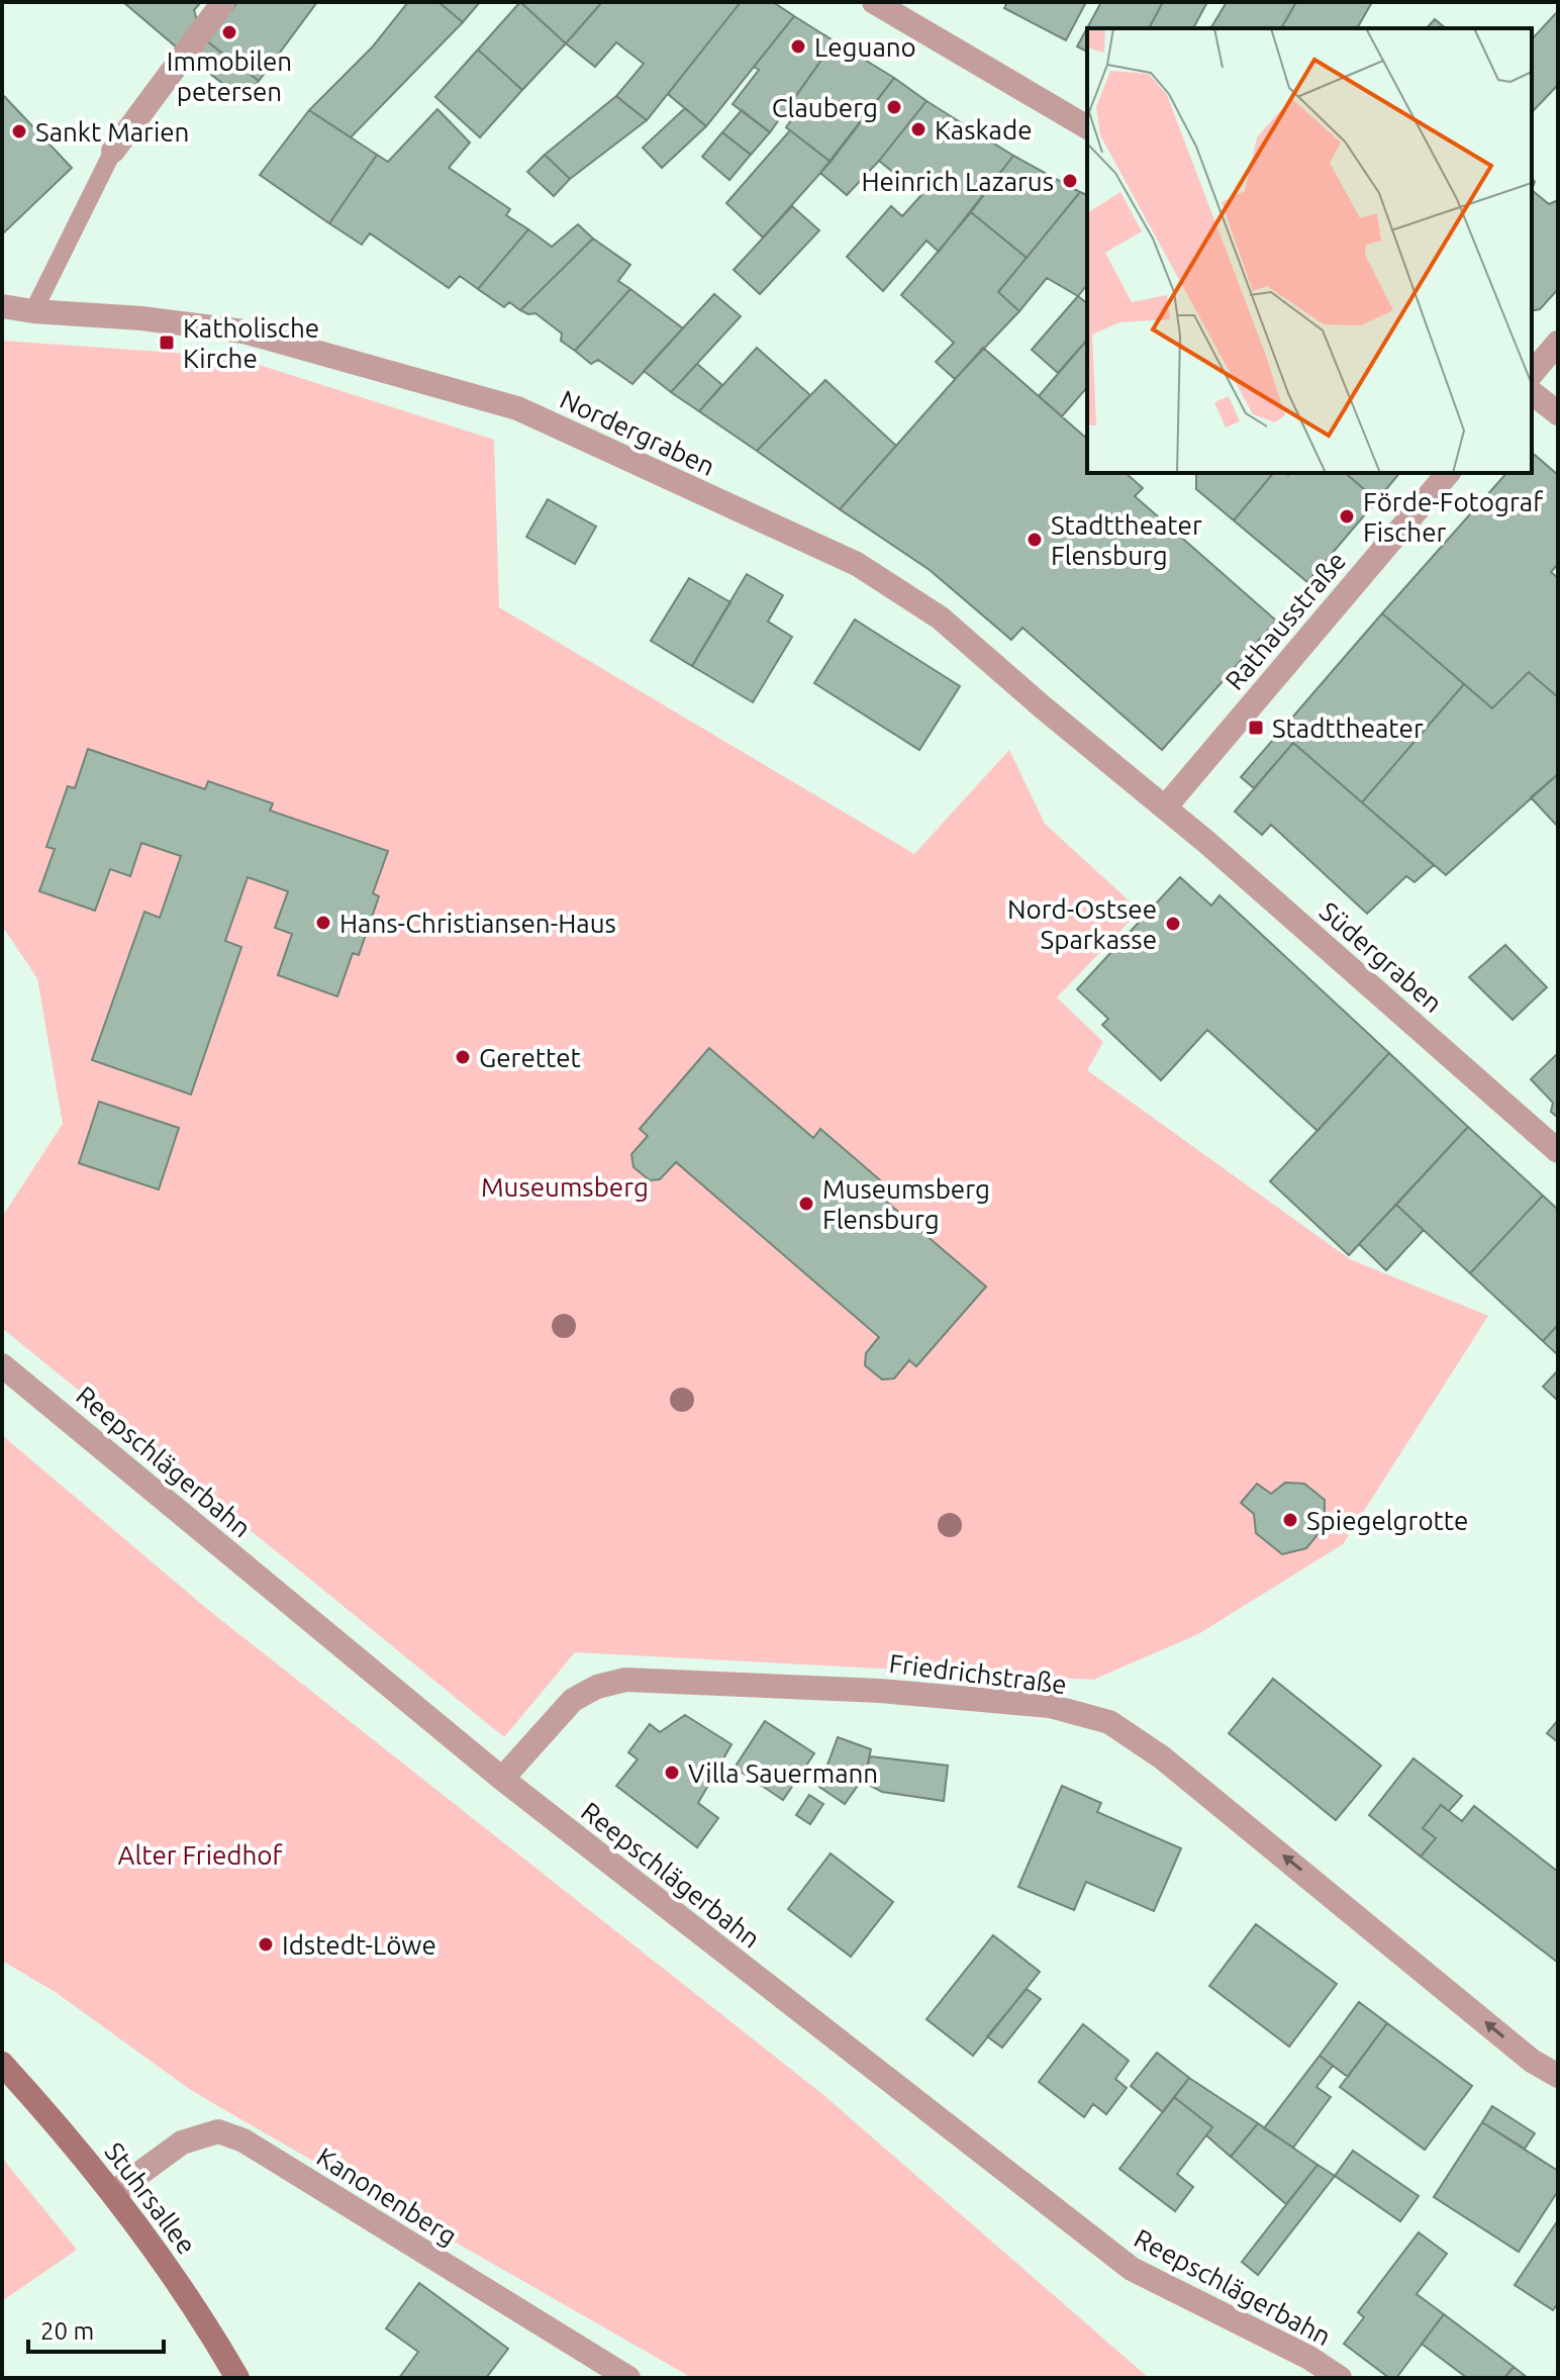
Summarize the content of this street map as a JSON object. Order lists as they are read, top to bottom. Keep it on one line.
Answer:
{"streets":{"main road":["Stuhrsallee"],"street":["Nordergraben","Rathausstraße","Südergraben","Reepschlägerbahn","Friedrichstraße","Kanonenberg"]},"crossings":[["Nordergraben","Rathausstraße"],["Nordergraben","Südergraben"],["Rathausstraße","Südergraben"],["Reepschlägerbahn","Friedrichstraße"],["Kanonenberg","Stuhrsallee"]],"one_way":["Friedrichstraße"],"parks":["Museumsberg","Alter Friedhof"],"places":{"other":["Immobilen petersen","Leguano","Clauberg","Kaskade","Sankt Marien","Heinrich Lazarus","Förde-Fotograf Fischer","Stadttheater Flensburg","Hans-Christiansen-Haus","Nord-Ostsee Sparkasse","Gerettet","Museumsberg Flensburg","Spiegelgrotte","Villa Sauermann","Idstedt-Löwe"],"transit":["Katholische Kirche","Stadttheater"]},"scale_bar":"20 m"}
